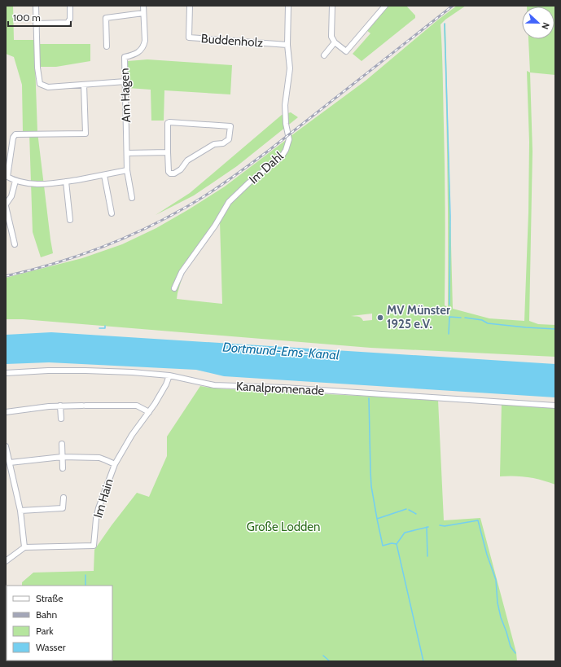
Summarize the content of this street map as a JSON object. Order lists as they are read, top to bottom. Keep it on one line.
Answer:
{"streets":{"street":["Buddenholz","Am Hagen","Im Dahl","Kanalpromenade","Im Hain"]},"crossings":[["Buddenholz","Im Dahl"],["Kanalpromenade","Im Hain"]],"water":["Dortmund-Ems-Kanal"],"parks":["Große Lodden"],"places":["MV Münster 1925 e.V."],"legend":["Straße","Bahn","Park","Wasser"],"scale_bar":"100 m","north":"right"}
